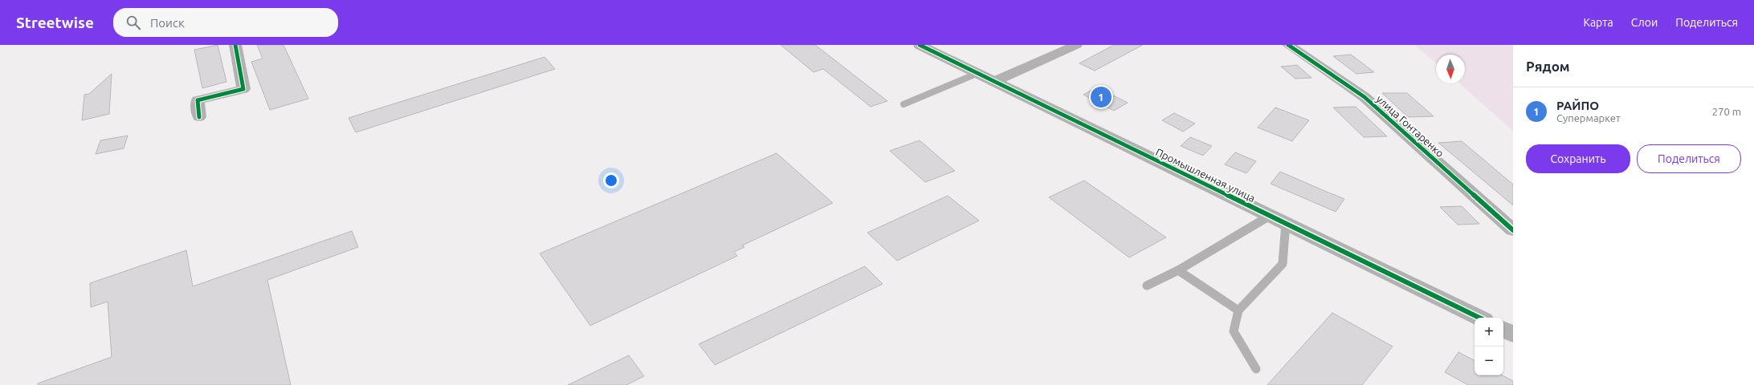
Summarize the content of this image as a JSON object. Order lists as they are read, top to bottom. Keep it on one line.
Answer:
{"streets":{"street":["улица Гонтаренко","Промышленная улица"]},"north":"bottom","page":{"header":"Streetwise","search":"Поиск","nav":["Карта","Слои","Поделиться"],"heading":"Рядом","pins":"1","list":[{"mark":"1","name":"РАЙПО","note":"Супермаркет","value":"270 m"}],"buttons":["Сохранить","Поделиться"],"map_buttons":["+","−"]}}
